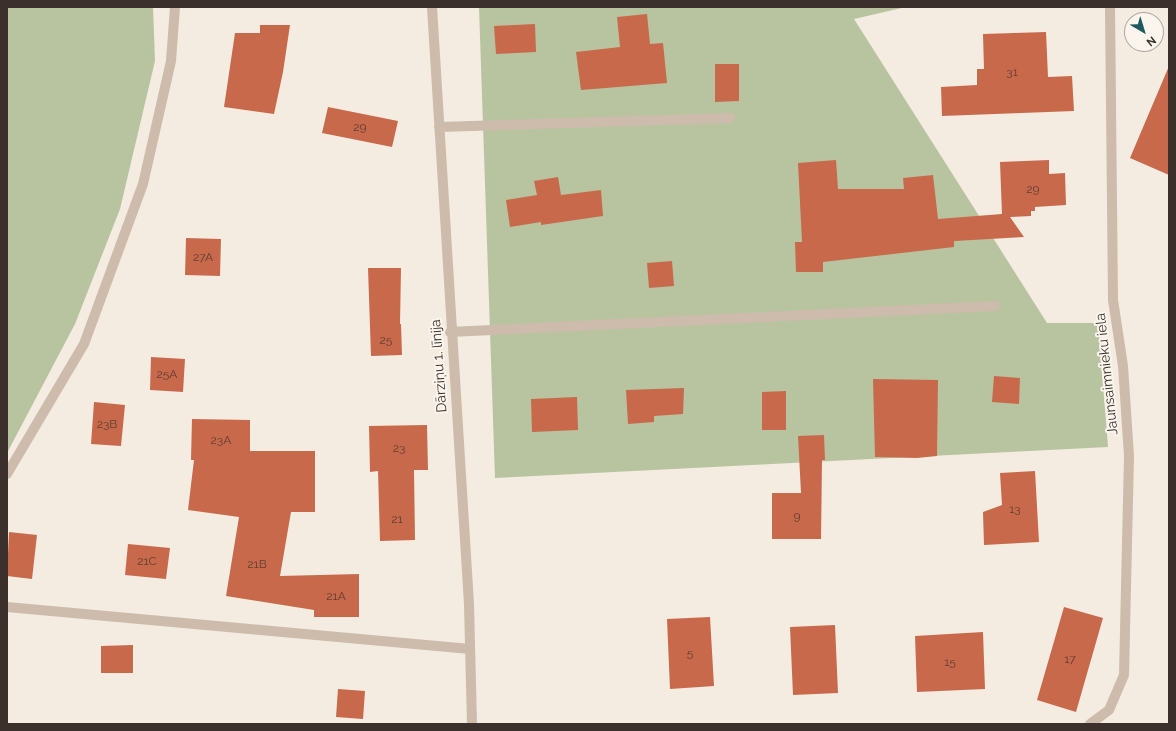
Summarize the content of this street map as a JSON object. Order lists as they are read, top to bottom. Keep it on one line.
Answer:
{"streets":{"street":["Dārziņu 1. līnija","Jaunsaimnieku iela"]},"house_numbers":["31","29","29","27A","25","25A","23B","23A","23","13","9","21","21C","21B","21A","5","17","15"],"north":"bottom right"}
